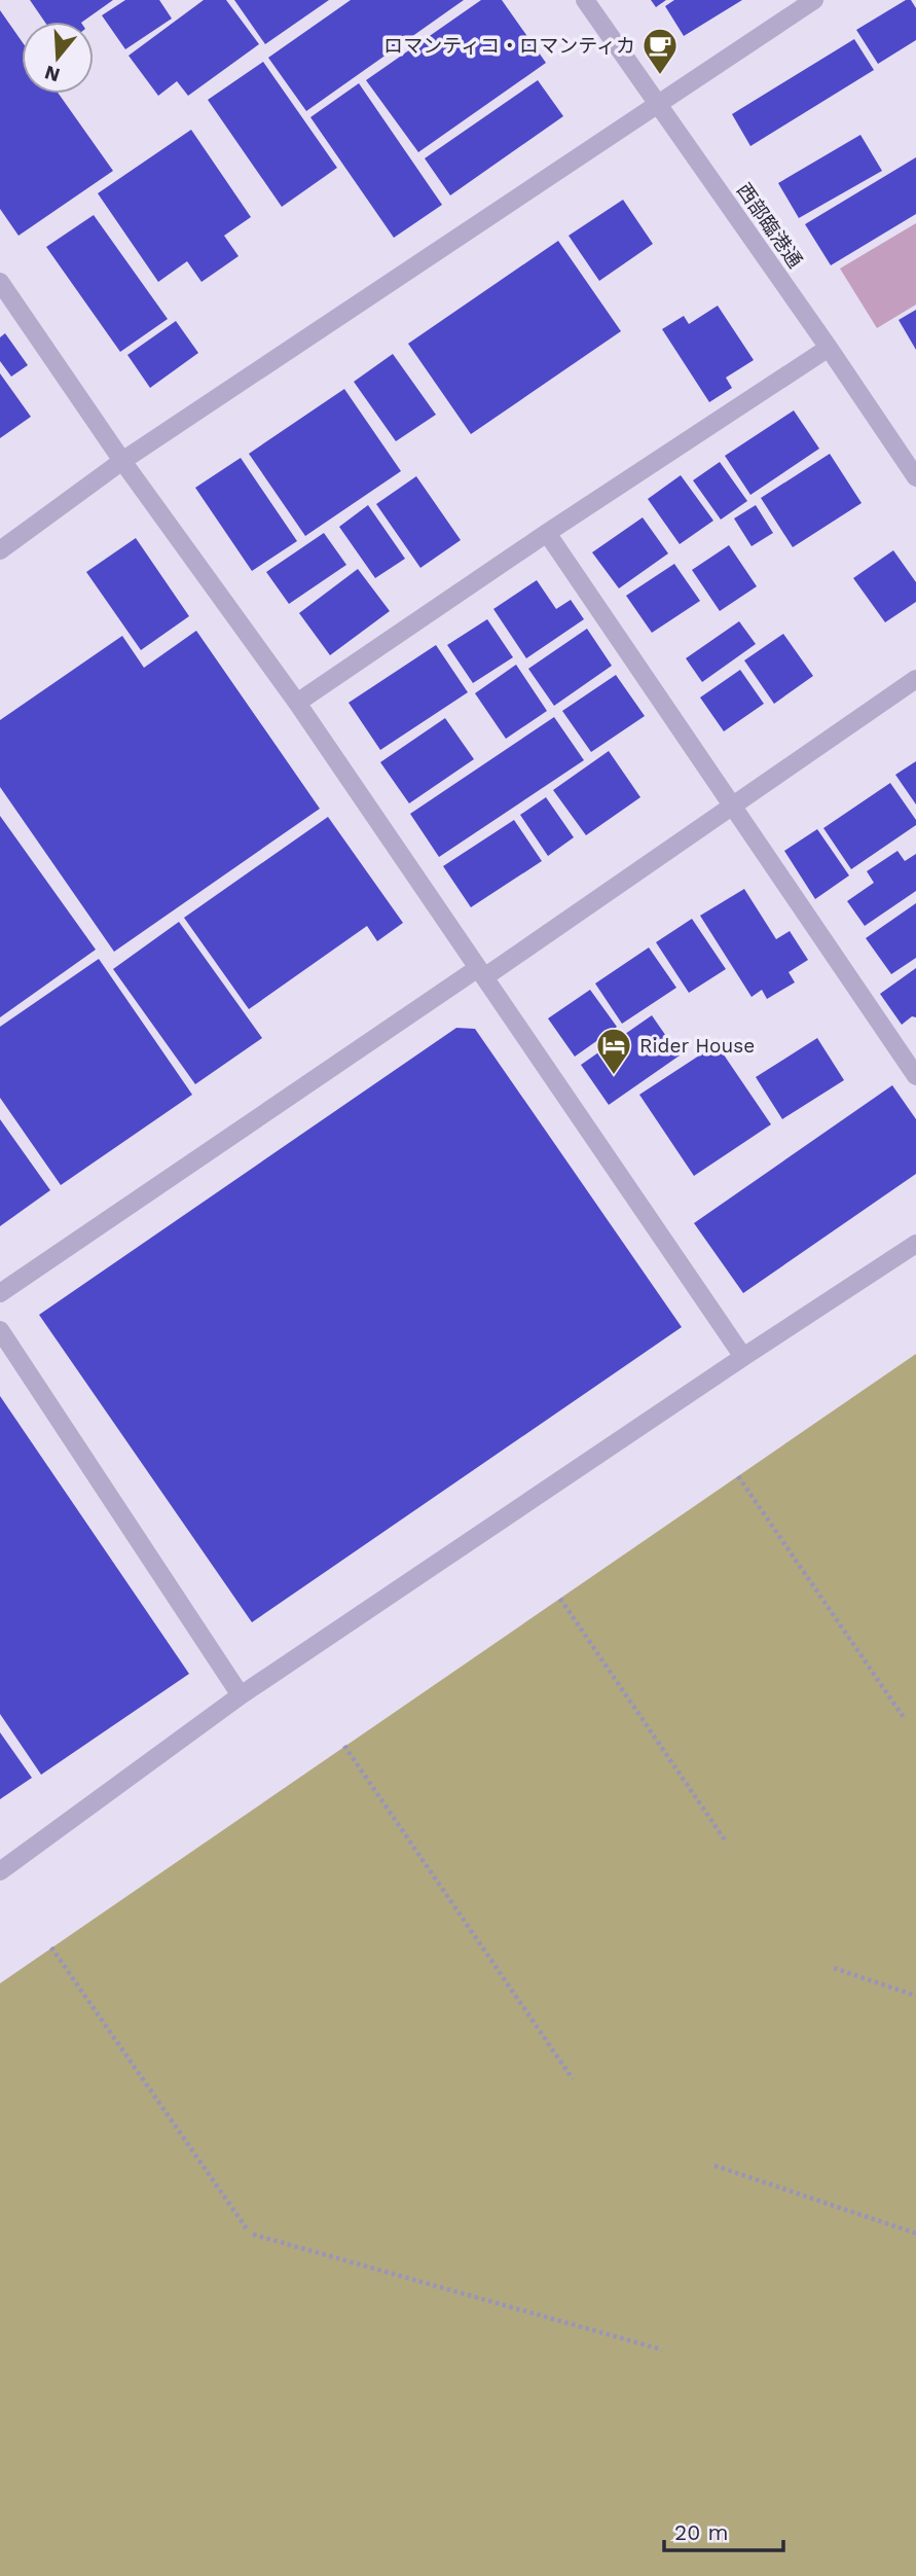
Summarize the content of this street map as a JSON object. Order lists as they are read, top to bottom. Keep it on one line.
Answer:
{"streets":{"street":["西部臨港通"]},"places":{"cafe":["ロマンティコ・ロマンティカ"],"hotel":["Rider House"]},"scale_bar":"20 m","north":"bottom"}
